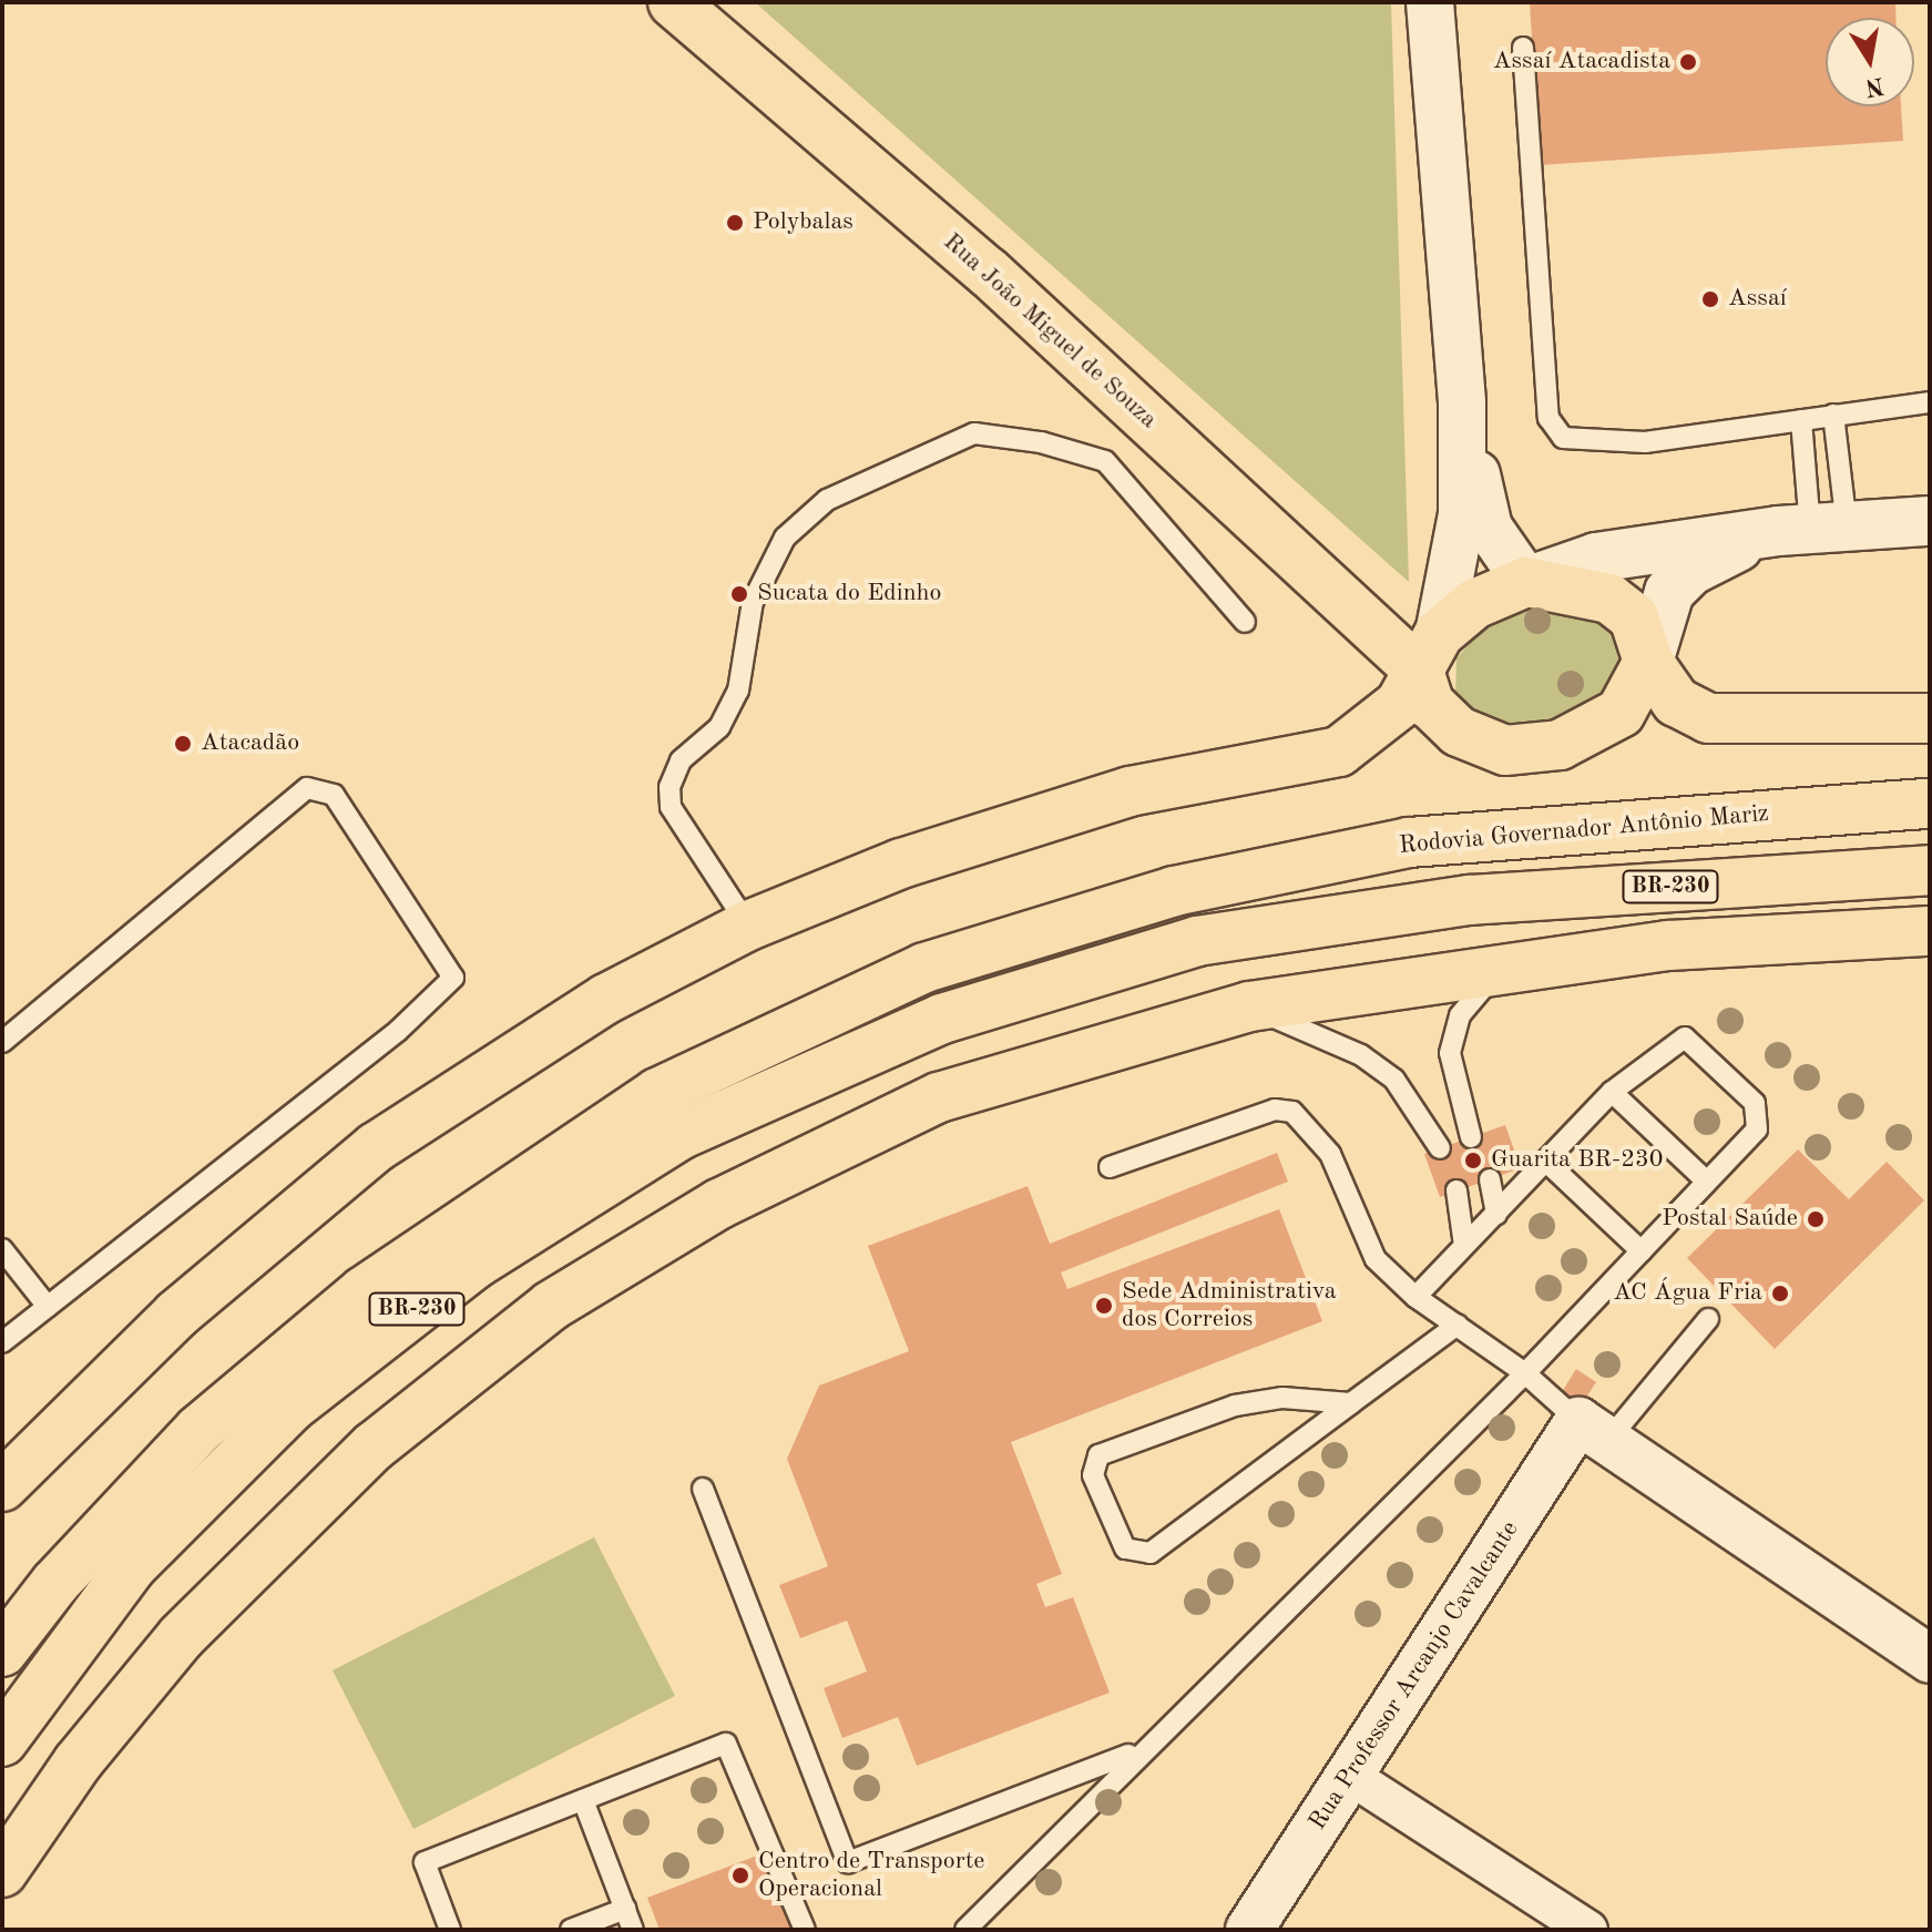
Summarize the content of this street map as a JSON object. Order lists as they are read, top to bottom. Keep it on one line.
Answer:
{"streets":{"main road":["Rua João Miguel de Souza","Rodovia Governador Antônio Mariz","BR-230"],"street":["Rua Professor Arcanjo Cavalcante"]},"places":["Assaí Atacadista","Polybalas","Assaí","Sucata do Edinho","Atacadão","Guarita BR-230","Postal Saúde","AC Água Fria","Sede Administrativa dos Correios","Centro de Transporte Operacional"],"north":"bottom"}
